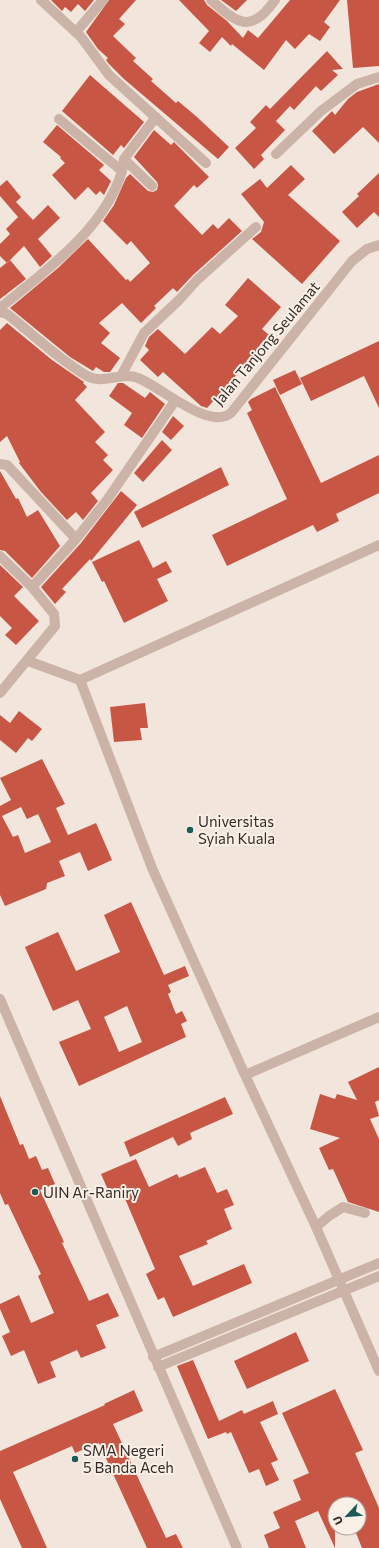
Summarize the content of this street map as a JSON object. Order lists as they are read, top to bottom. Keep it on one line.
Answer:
{"streets":{"street":["Jalan Tanjong Seulamat"]},"places":["Universitas Syiah Kuala","UIN Ar-Raniry","SMA Negeri 5 Banda Aceh"],"north":"bottom left"}
